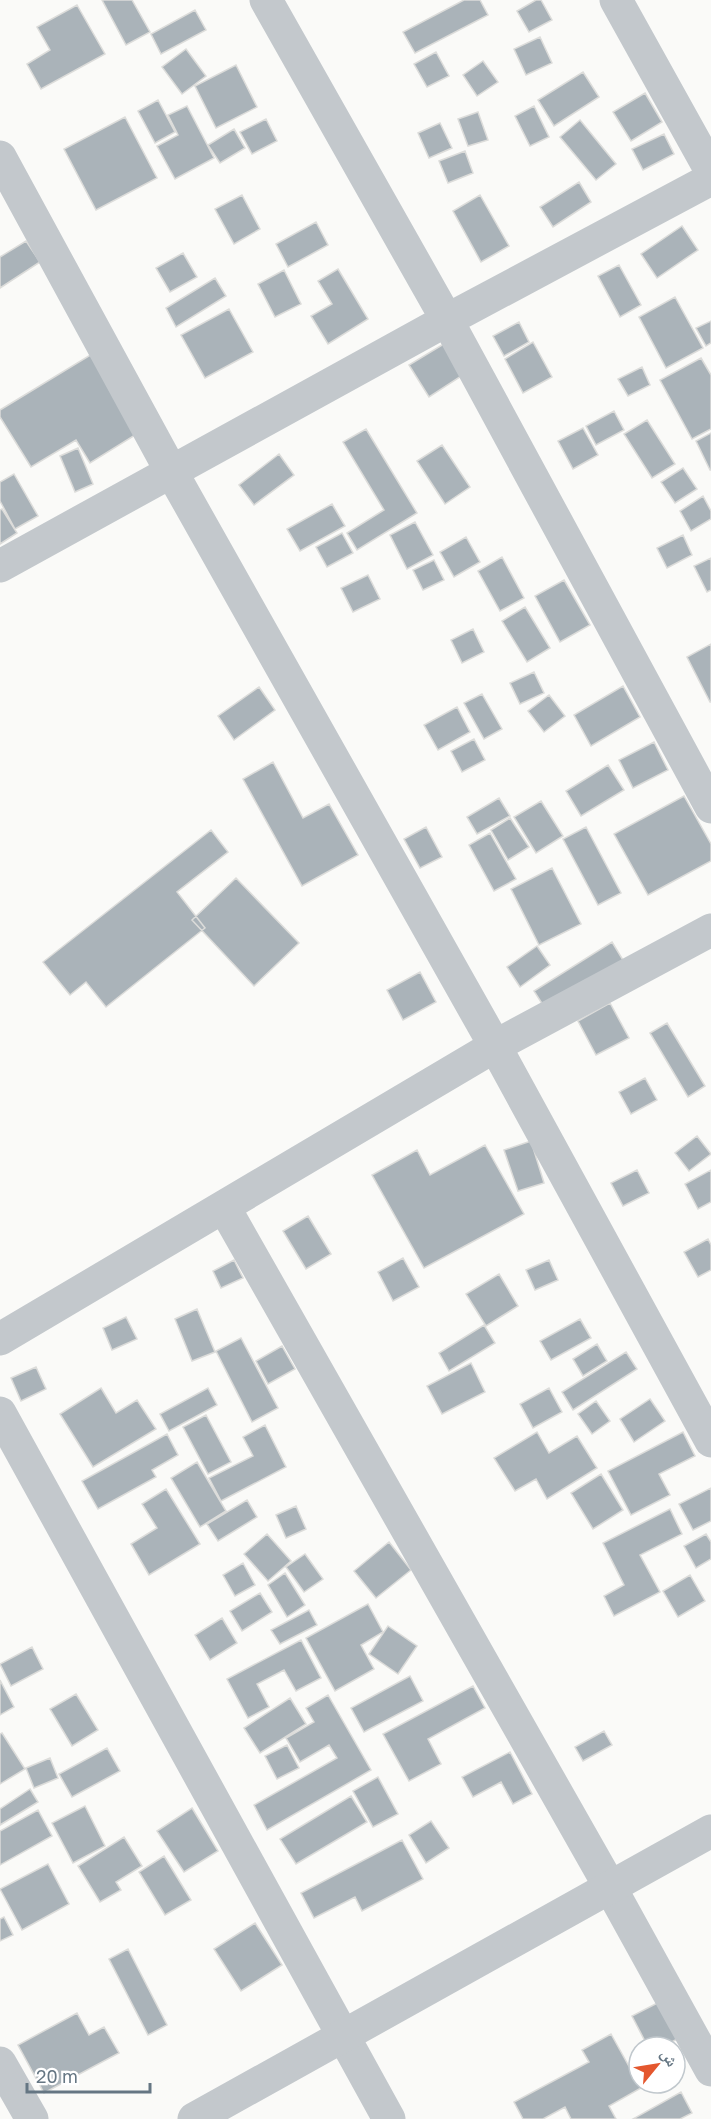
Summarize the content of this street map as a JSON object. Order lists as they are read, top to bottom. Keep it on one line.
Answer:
{"scale_bar":"20 m","north":"top right"}
